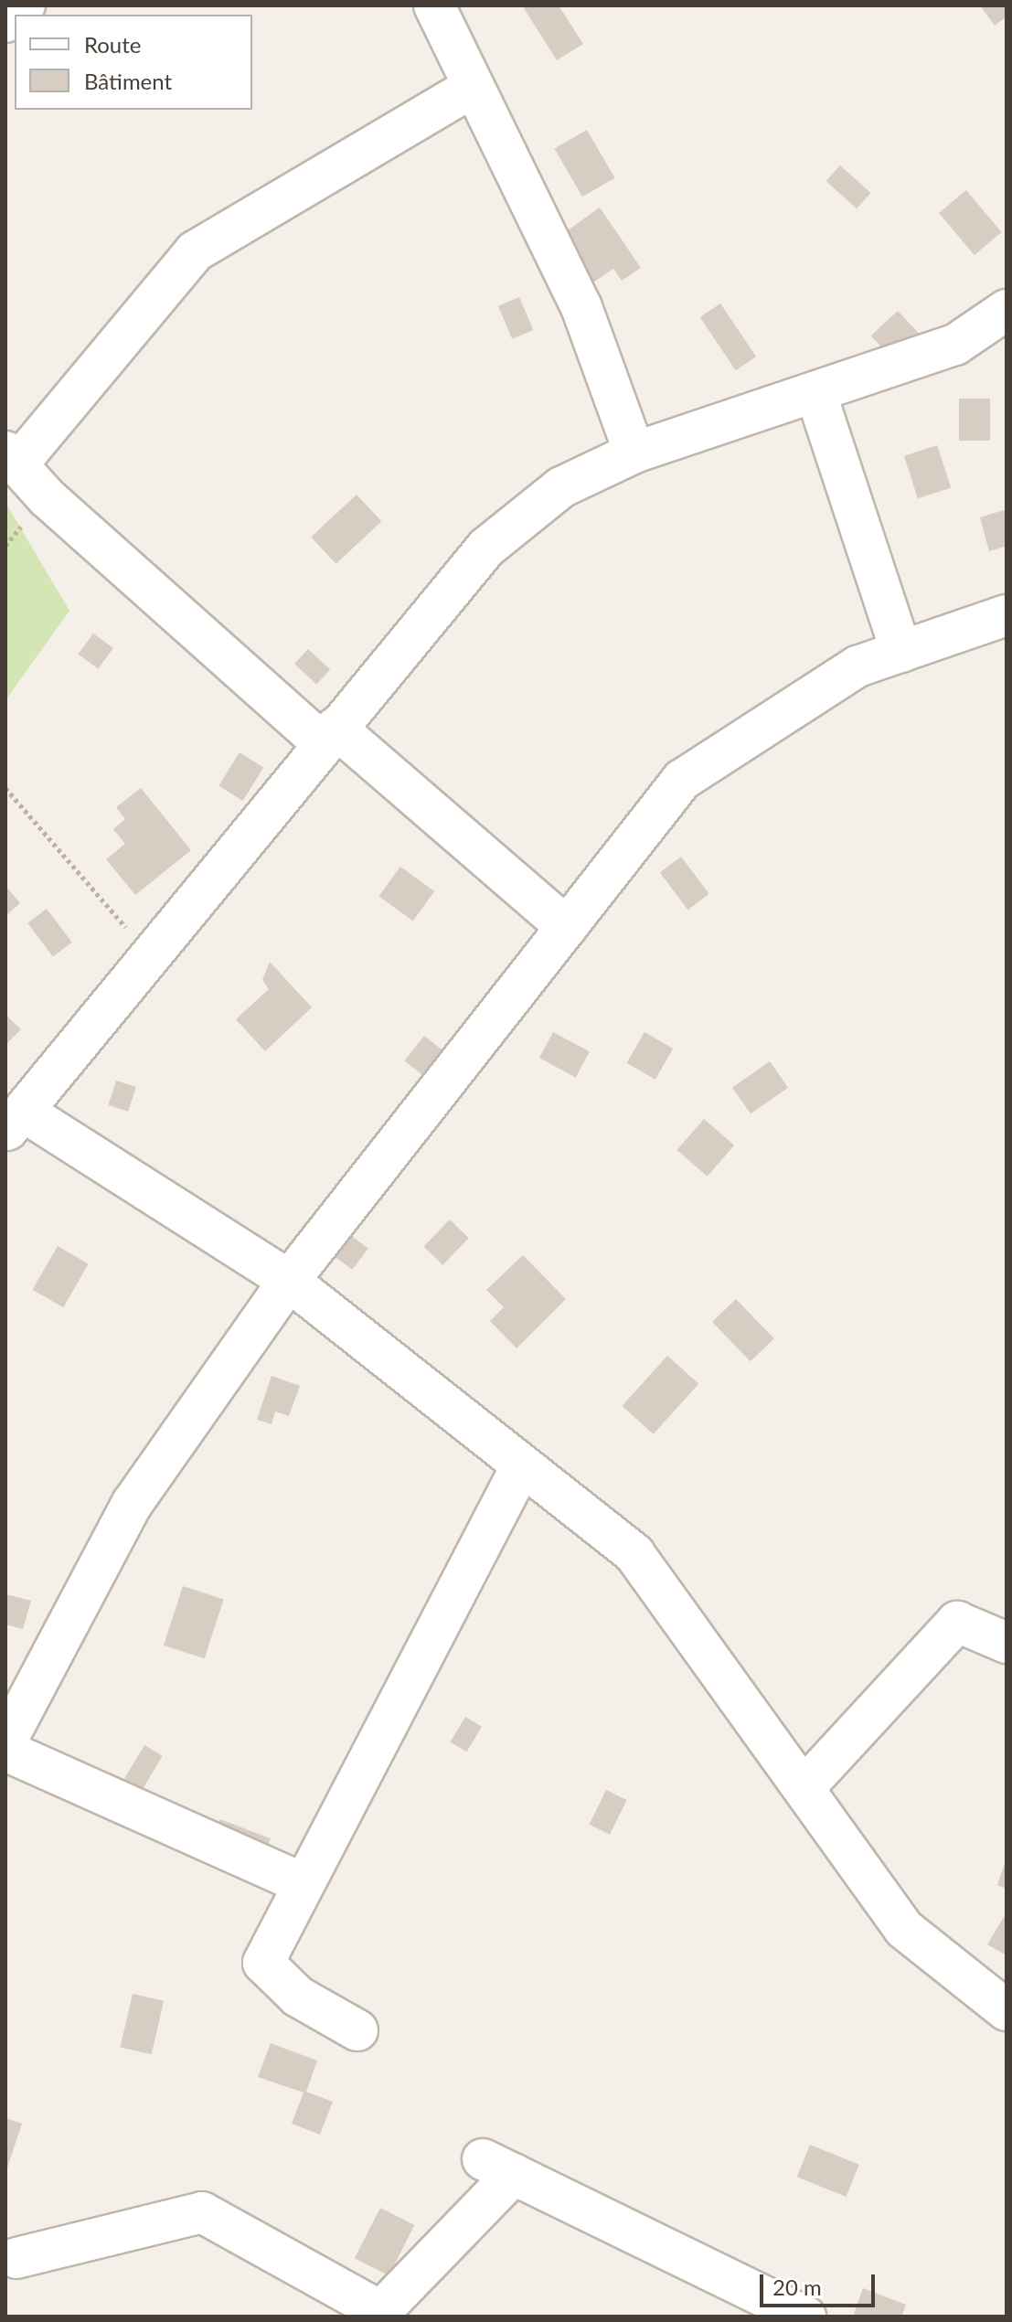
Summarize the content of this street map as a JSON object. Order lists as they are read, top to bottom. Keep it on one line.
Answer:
{"legend":["Route","Bâtiment"],"scale_bar":"20 m"}
